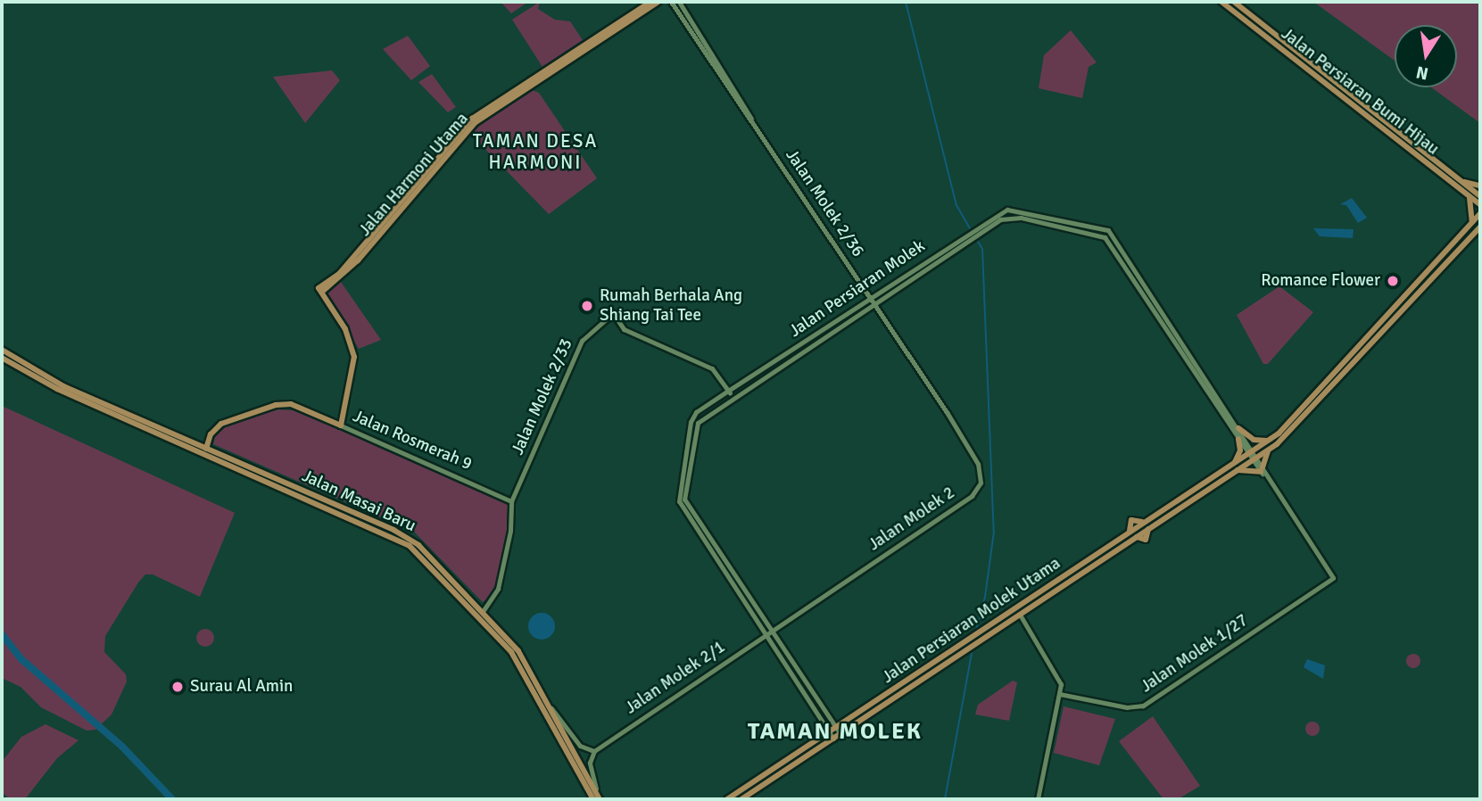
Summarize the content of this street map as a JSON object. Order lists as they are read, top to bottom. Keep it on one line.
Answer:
{"streets":{"main road":["Jalan Persiaran Bumi Hijau","Jalan Harmoni Utama","Jalan Rosmerah 9","Jalan Masai Baru","Jalan Persiaran Molek Utama"],"street":["Jalan Molek 2/36","Jalan Persiaran Molek","Jalan Molek 2/33","Jalan Molek 2","Jalan Molek 1/27","Jalan Molek 2/1"]},"crossings":[["Jalan Molek 2/36","Jalan Persiaran Molek"],["Jalan Molek 2/36","Jalan Molek 2"],["Jalan Persiaran Molek","Jalan Molek 2/33"],["Jalan Persiaran Molek","Jalan Molek 2"],["Jalan Persiaran Molek","Jalan Persiaran Molek Utama"],["Jalan Persiaran Molek","Jalan Molek 1/27"],["Jalan Persiaran Molek","Jalan Molek 2/1"],["Jalan Molek 2/33","Jalan Rosmerah 9"],["Jalan Rosmerah 9","Jalan Masai Baru"],["Jalan Molek 2","Jalan Molek 2/1"]],"districts":["TAMAN DESA HARMONI","TAMAN MOLEK"],"places":["Romance Flower","Rumah Berhala Ang Shiang Tai Tee","Surau Al Amin"],"north":"bottom"}
